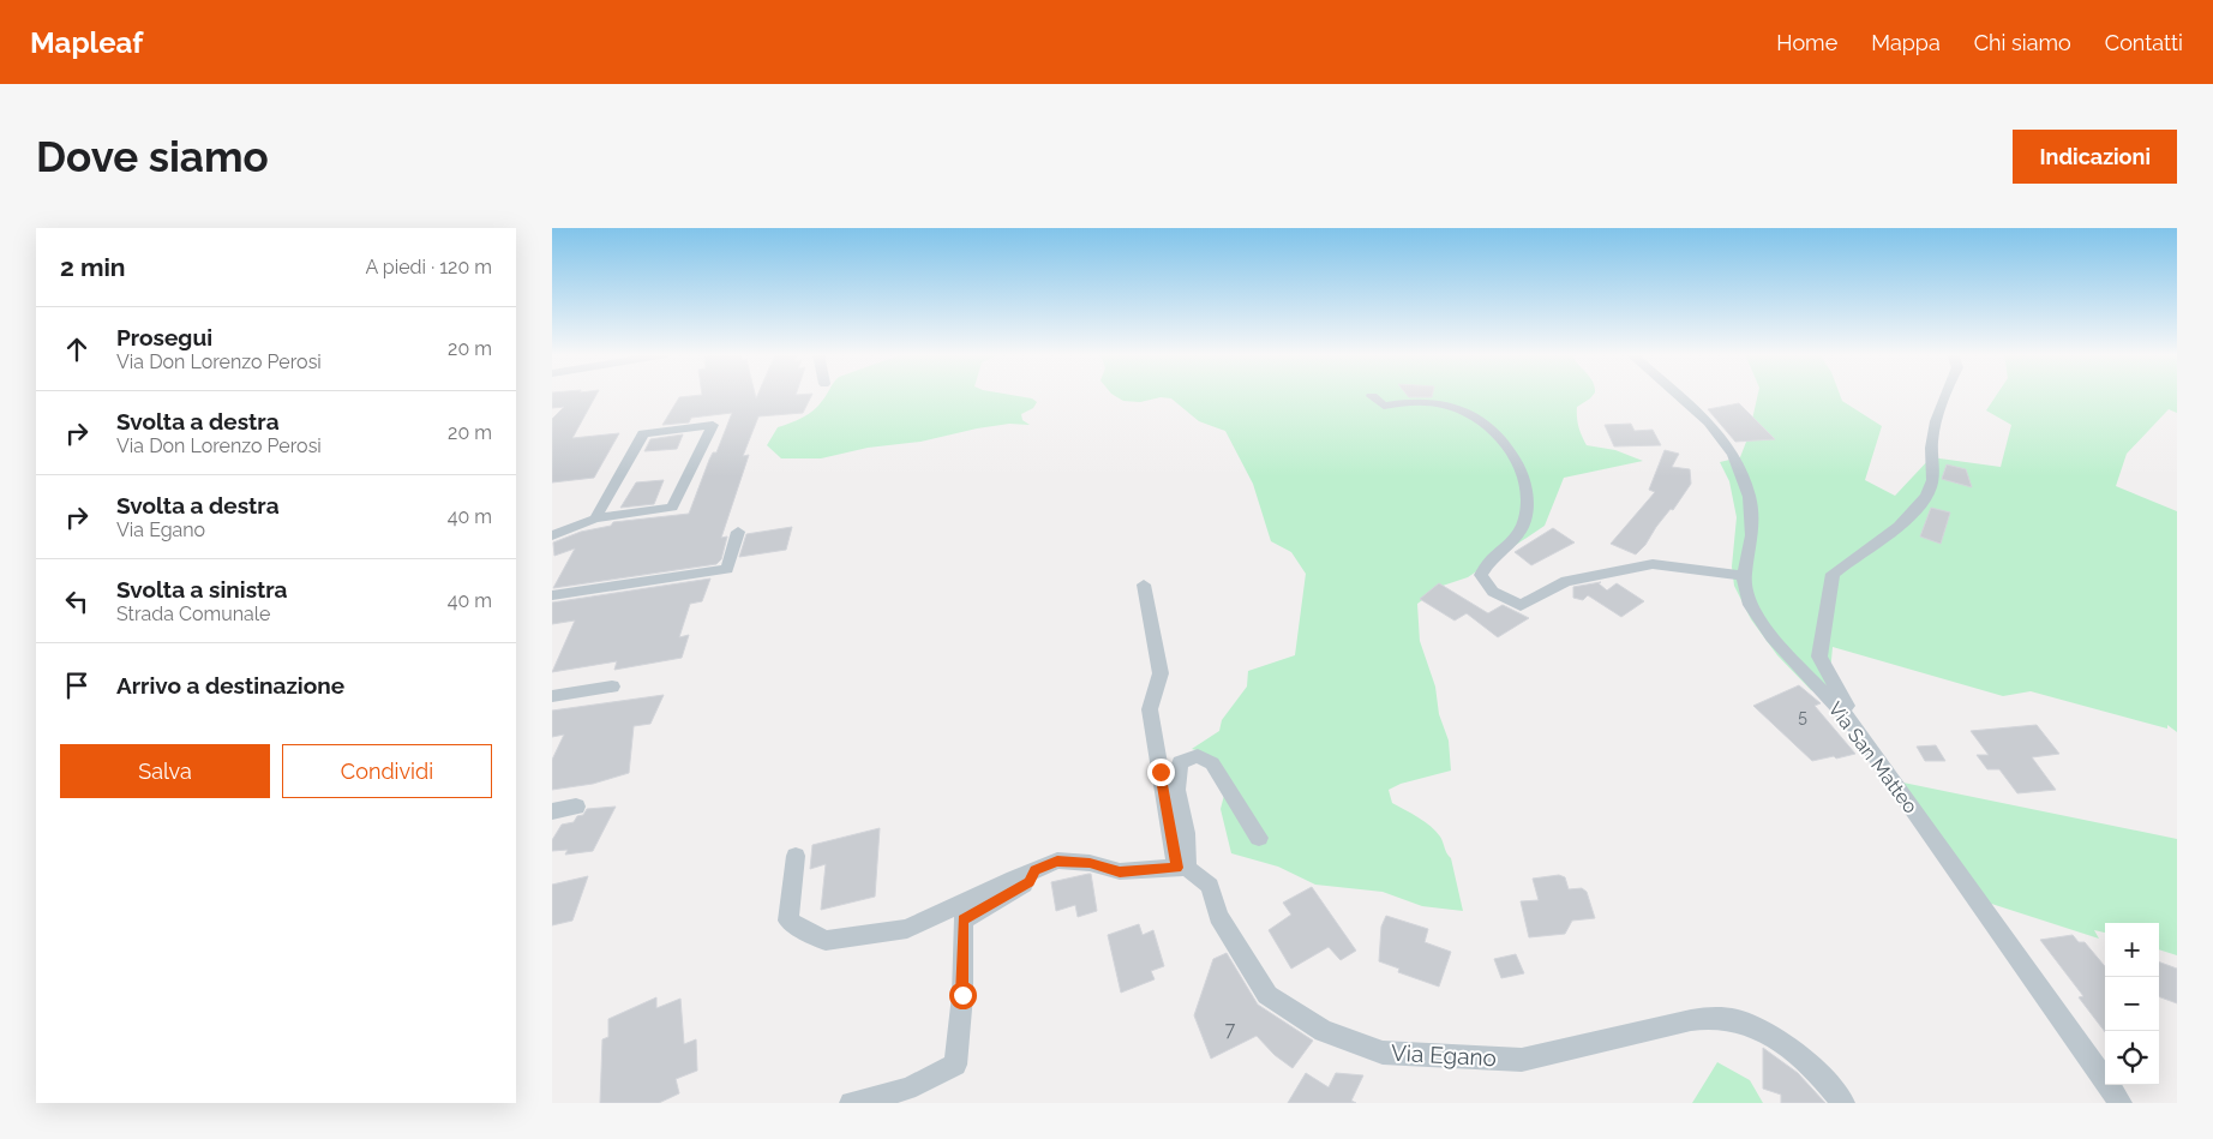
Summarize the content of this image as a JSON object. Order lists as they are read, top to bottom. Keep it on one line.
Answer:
{"streets":{"street":["Via San Matteo","Via Egano"]},"house_numbers":["5","7"],"page":{"header":"Mapleaf","nav":["Home","Mappa","Chi siamo","Contatti"],"buttons":["Indicazioni",["Salva","Condividi"]],"title":"Dove siamo","heading":["2 min","A piedi · 120 m"],"list":[["Prosegui","Via Don Lorenzo Perosi","20 m"],["Svolta a destra","Via Don Lorenzo Perosi","20 m"],["Svolta a destra","Via Egano","40 m"],["Svolta a sinistra","Strada Comunale","40 m"],"Arrivo a destinazione"],"map_buttons":["+","−"]}}
